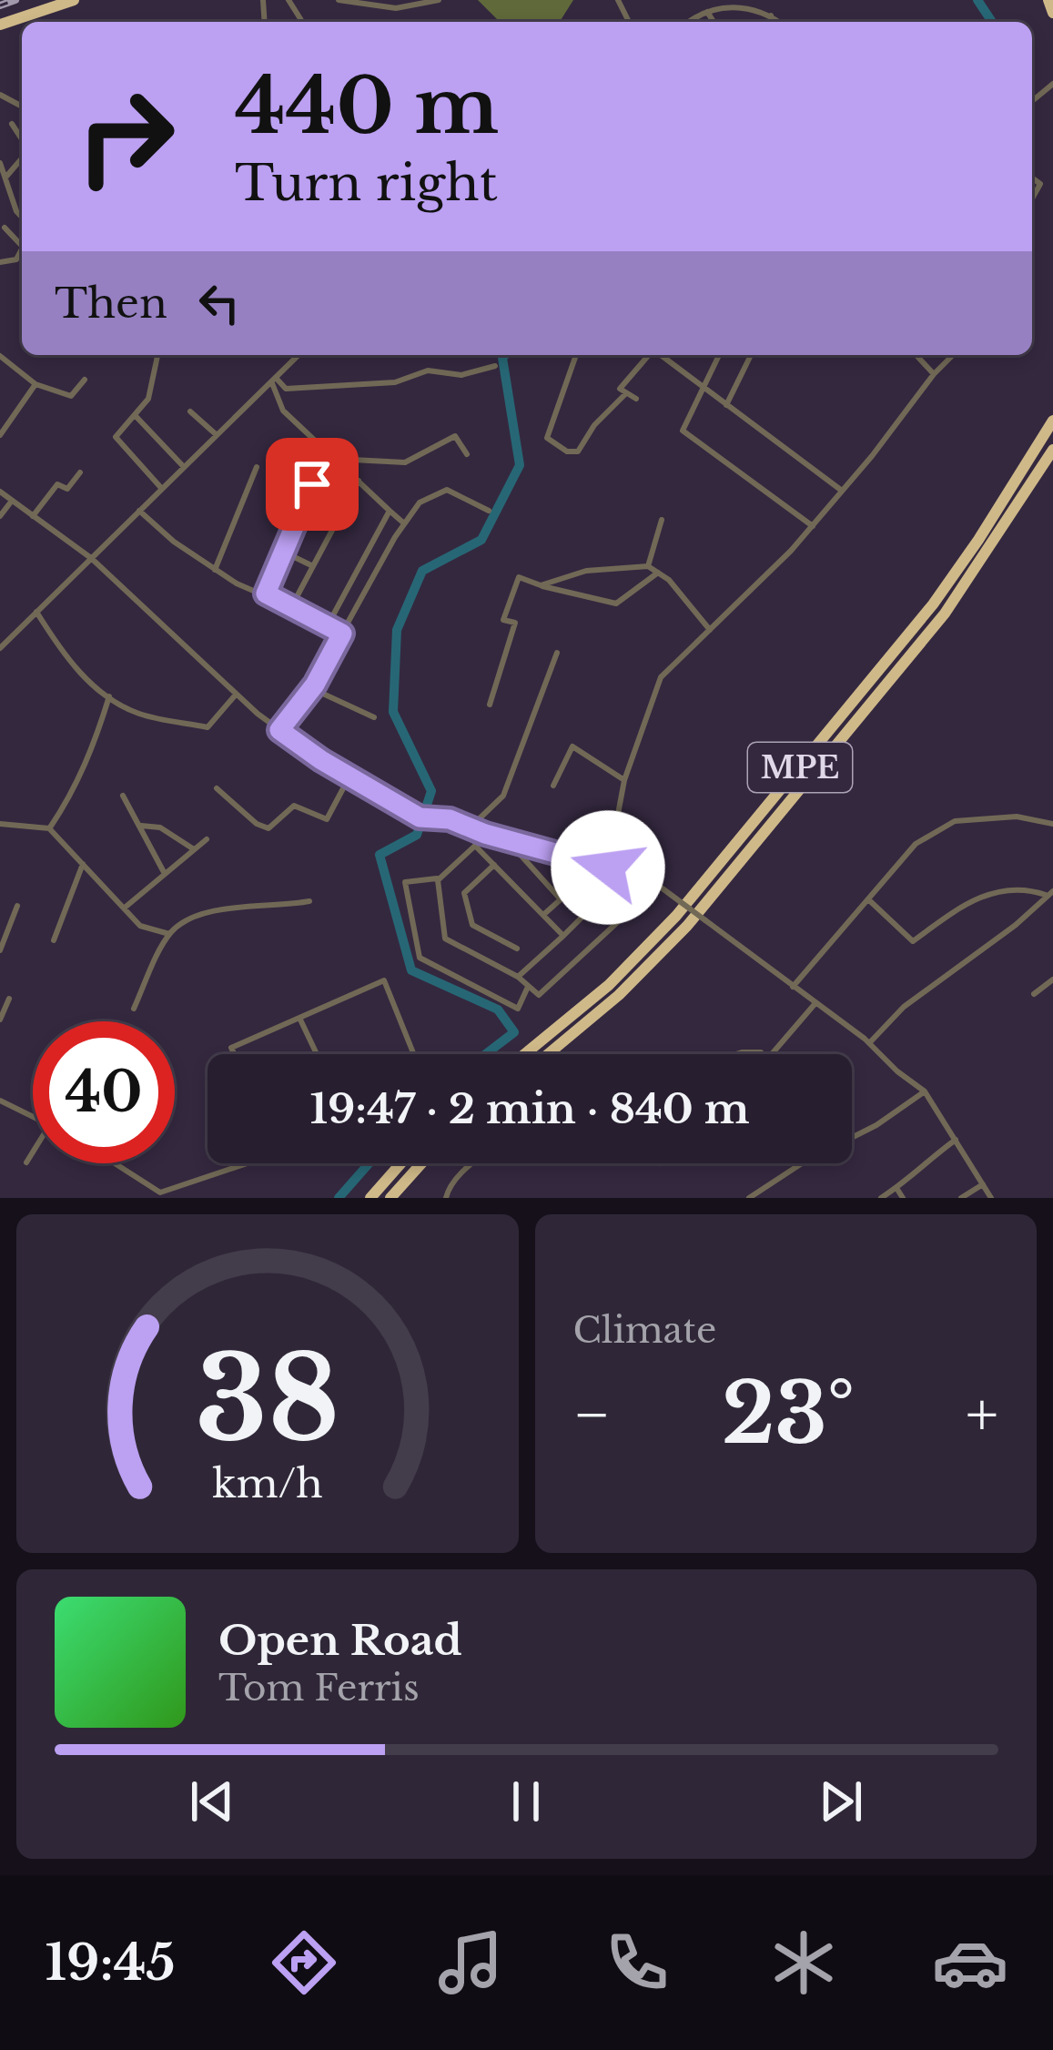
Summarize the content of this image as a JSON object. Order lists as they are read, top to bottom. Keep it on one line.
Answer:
{"streets":{"highway":["MPE"]},"page":{"turn":["440 m","Turn right"],"then":"Then","limit":"40","trip":"19:47 · 2 min · 840 m","tile":"Climate","heat":["−","23°","+"],"song":["Open Road","Tom Ferris"],"tabs":"19:45","gauge":["38","km/h"]}}
